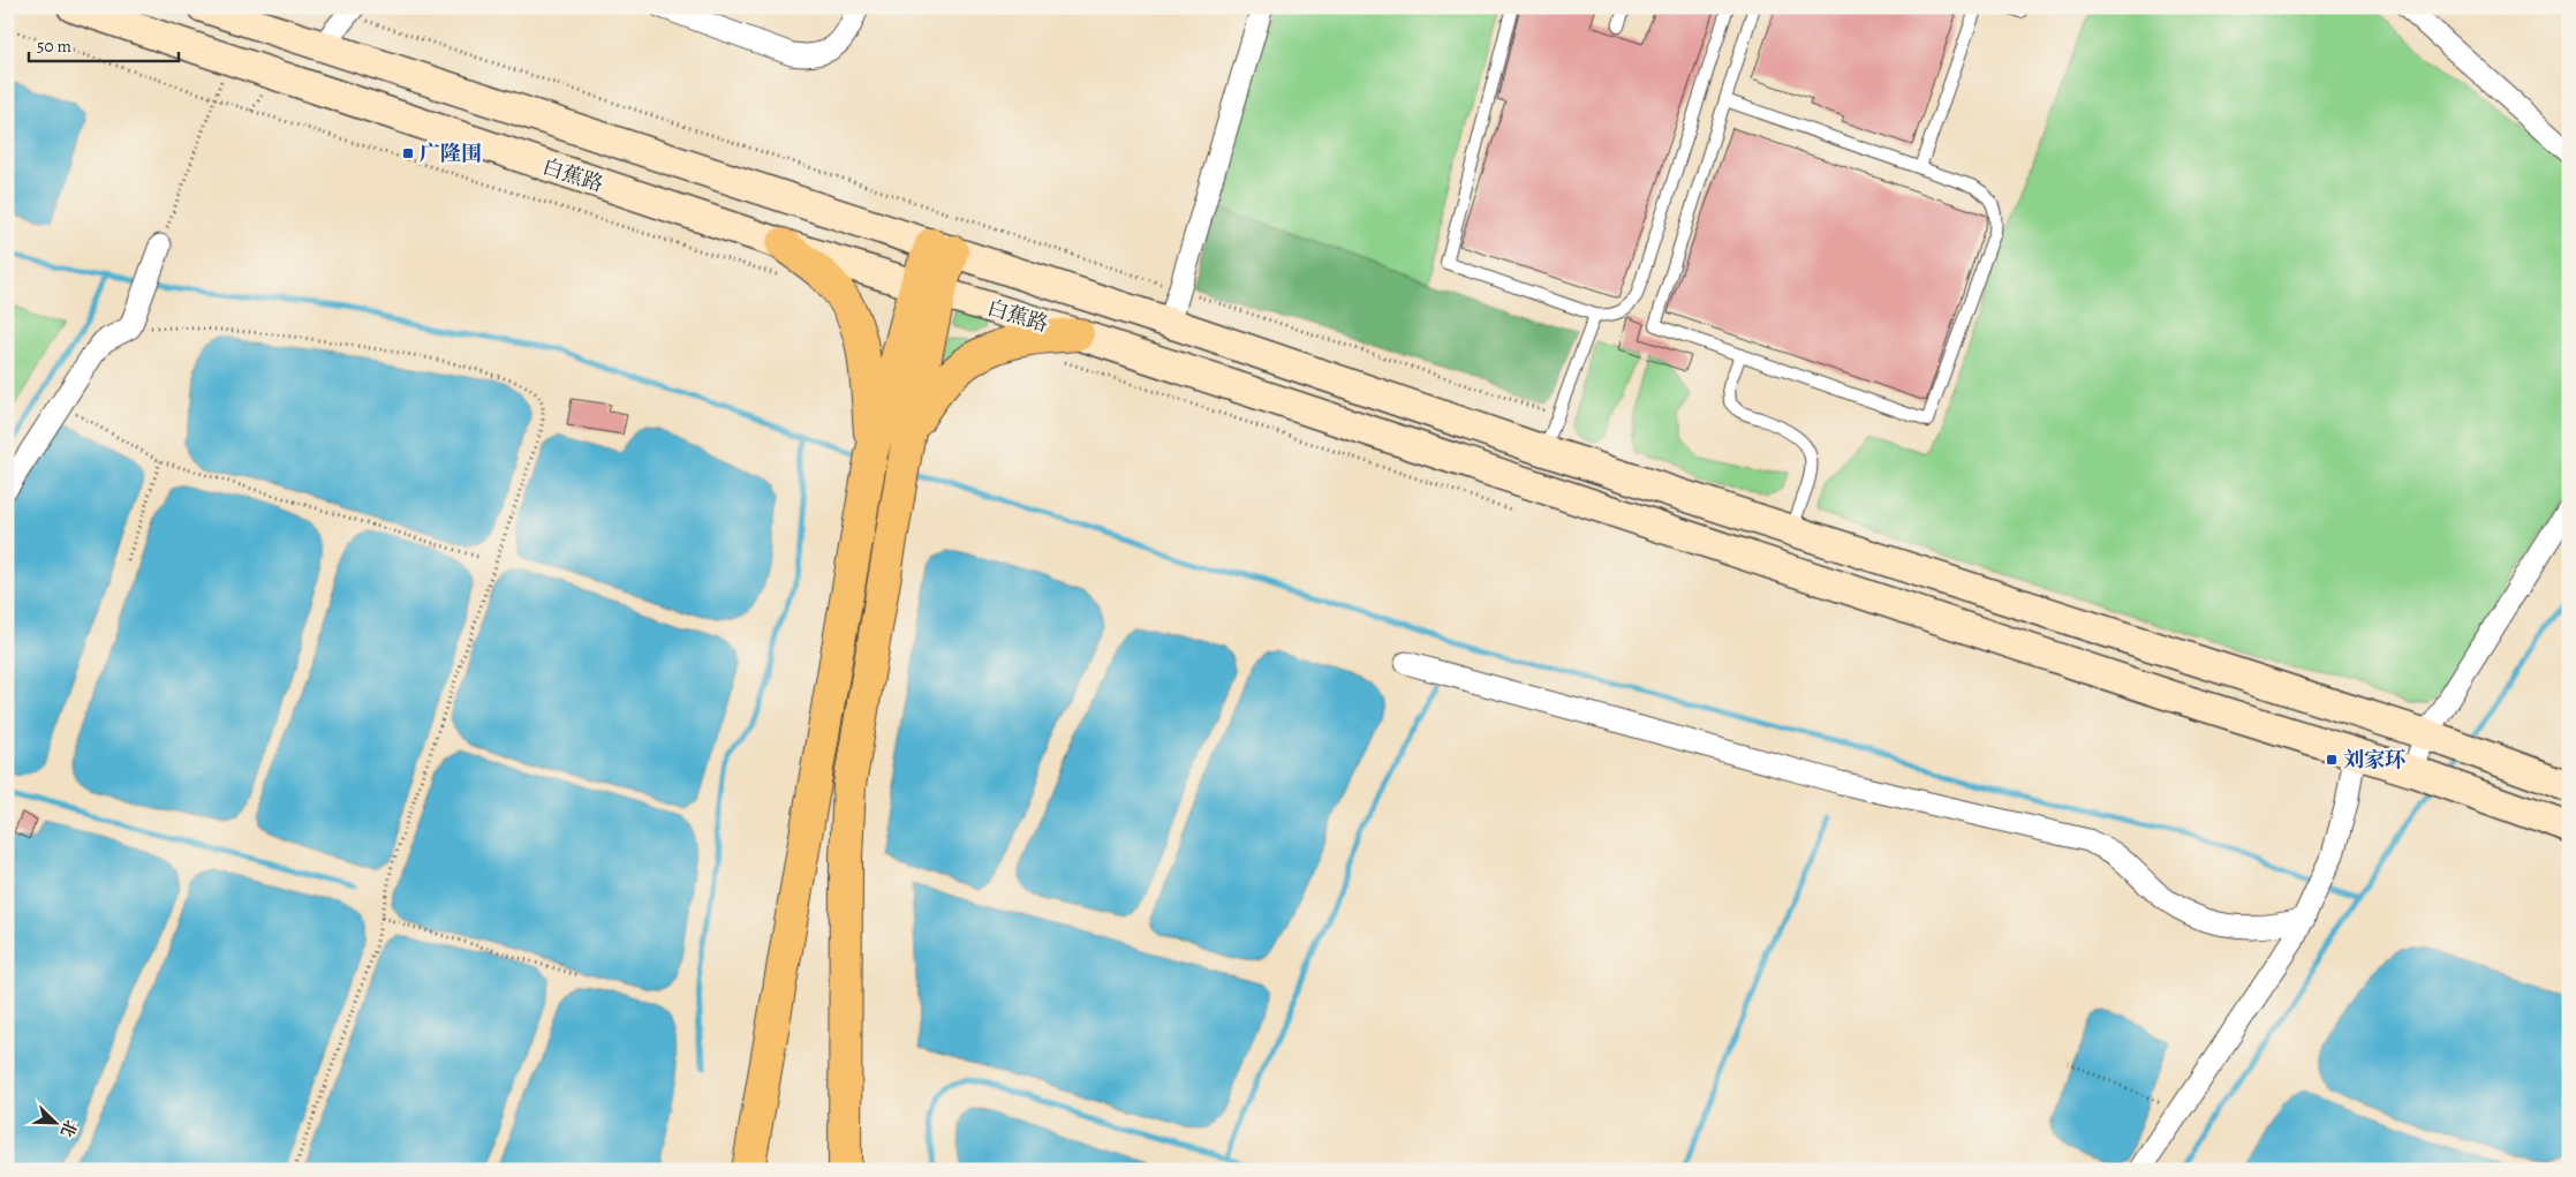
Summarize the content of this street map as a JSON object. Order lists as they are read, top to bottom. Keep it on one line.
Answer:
{"streets":{"main road":["白蕉路"]},"places":{"transit":["广隆围","刘家环"]},"scale_bar":"50 m","north":"bottom right"}
